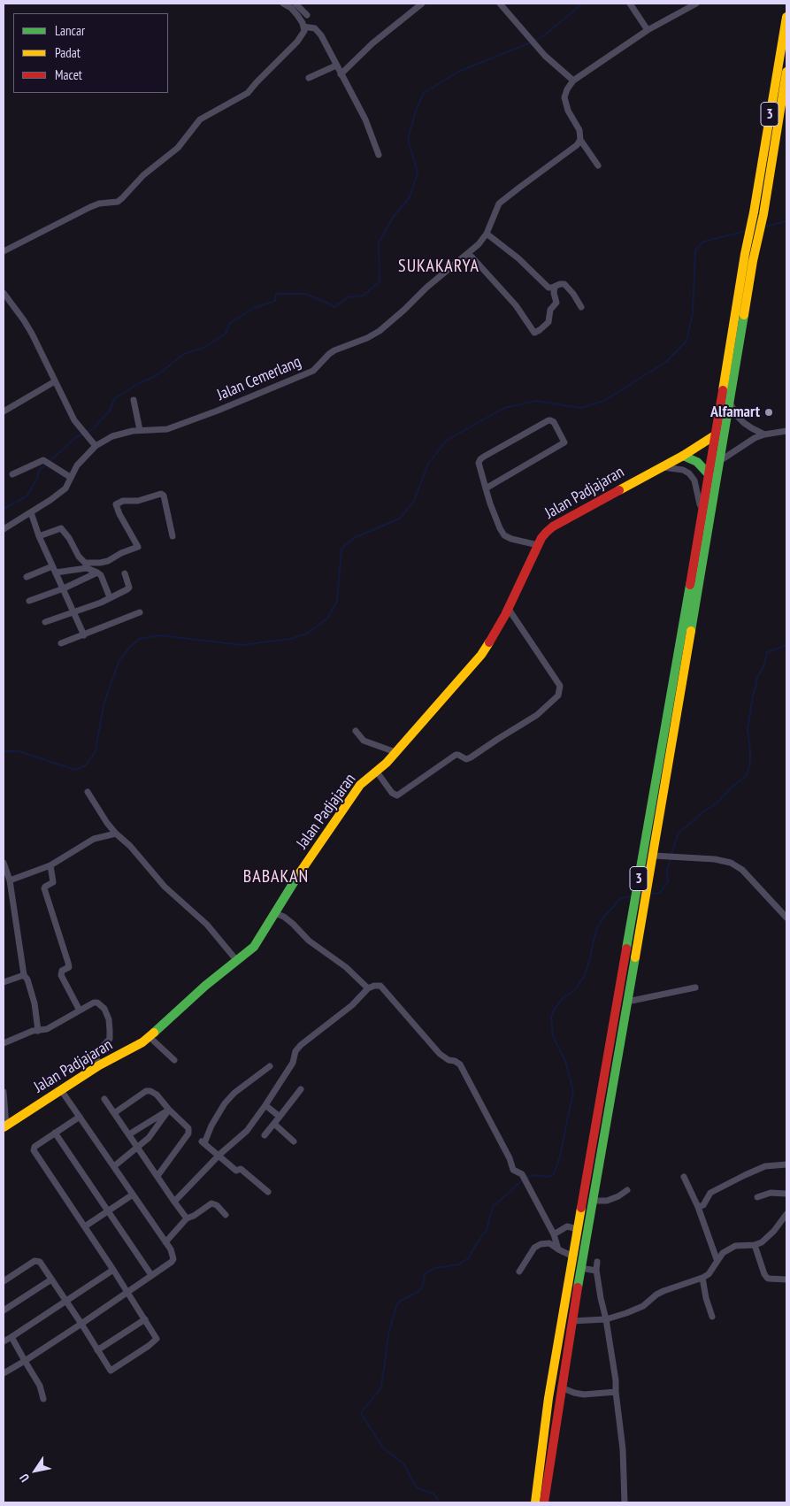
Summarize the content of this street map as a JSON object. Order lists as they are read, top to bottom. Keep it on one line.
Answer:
{"streets":{"main road":["3","Jalan Padjajaran"],"street":["Jalan Cemerlang"]},"crossings":[["3","Jalan Padjajaran"]],"districts":["SUKAKARYA","BABAKAN"],"places":["Alfamart"],"legend":["Lancar","Padat","Macet"],"north":"bottom left"}
